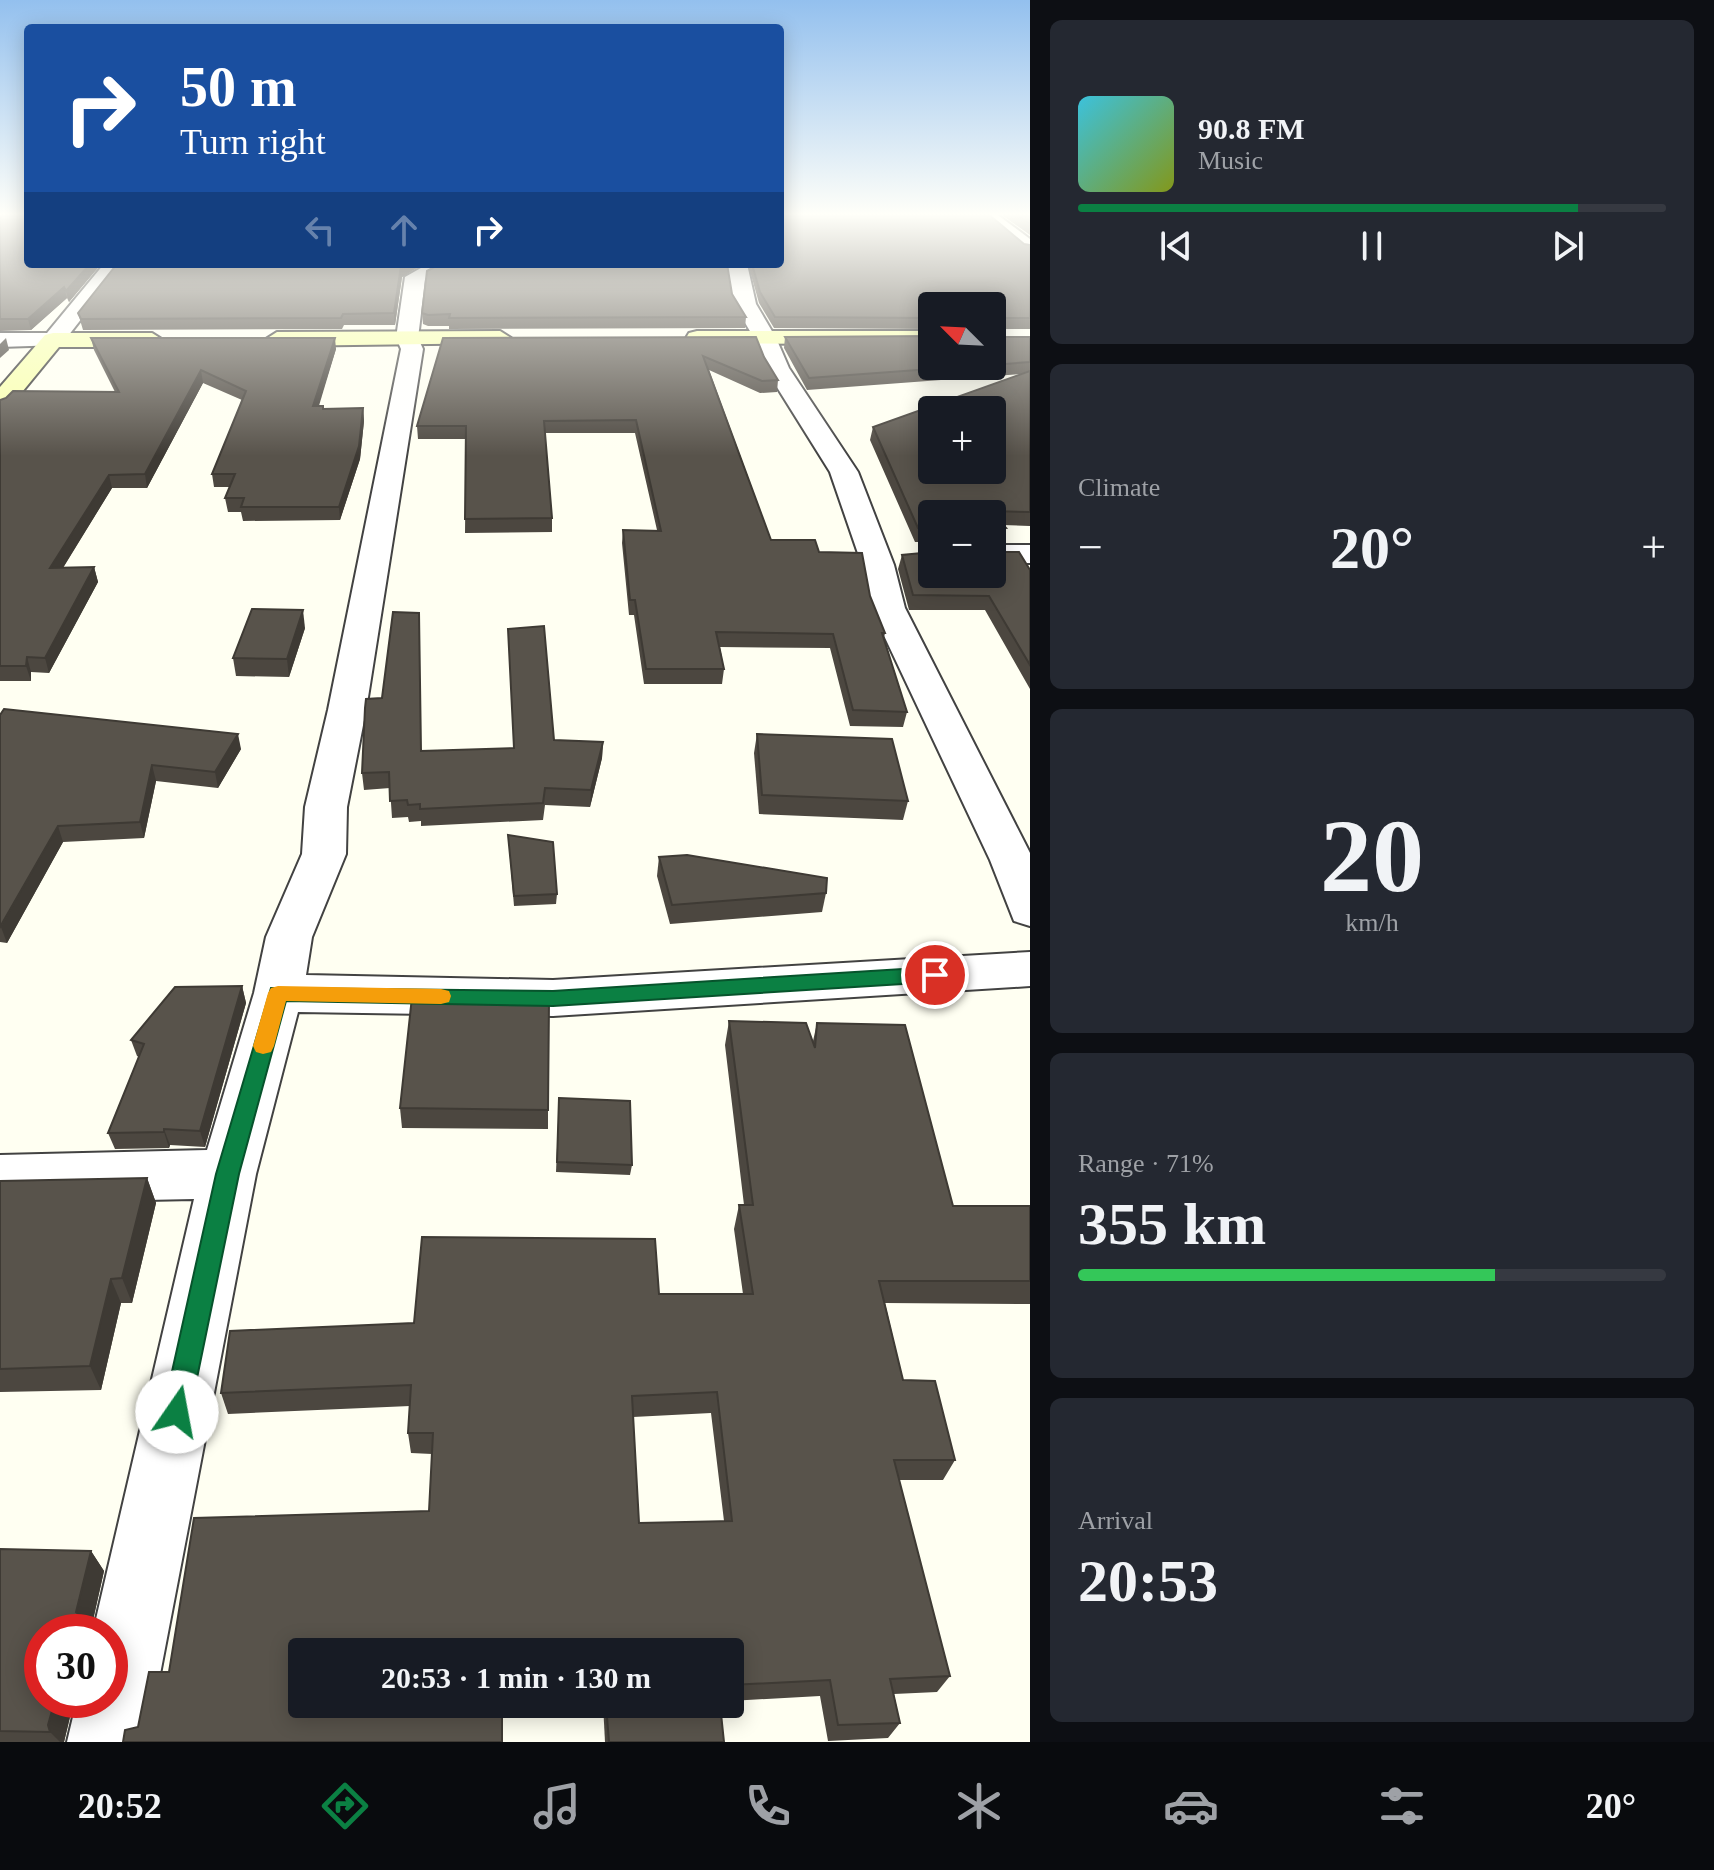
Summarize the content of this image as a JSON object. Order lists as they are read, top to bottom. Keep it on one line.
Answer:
{"north":"top left","page":{"turn":["50 m","Turn right"],"song":["90.8 FM","Music"],"map_buttons":["+","−"],"tile":["Climate",["20","km/h"],["Range · 71%","355 km"],["Arrival","20:53"]],"heat":["−","20°","+"],"limit":"30","trip":"20:53 · 1 min · 130 m","tabs":["20:52","20°"]}}
